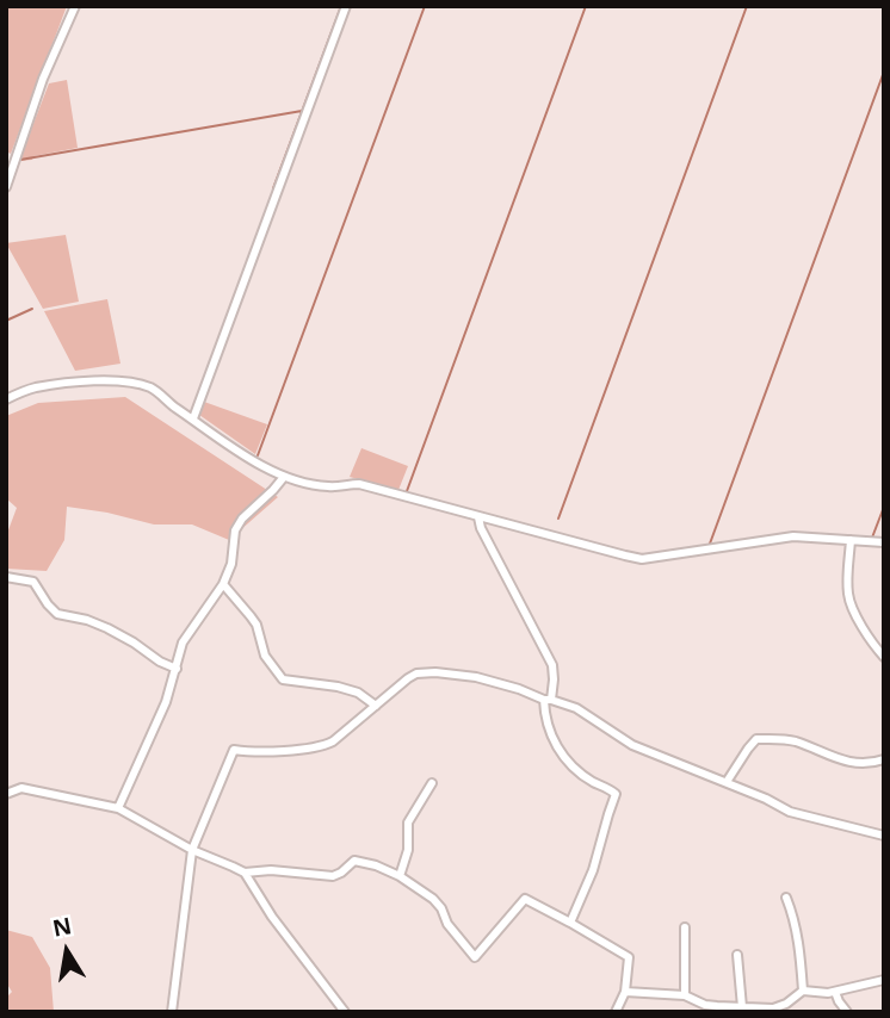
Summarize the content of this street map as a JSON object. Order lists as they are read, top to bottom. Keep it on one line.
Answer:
{"north":"top"}
